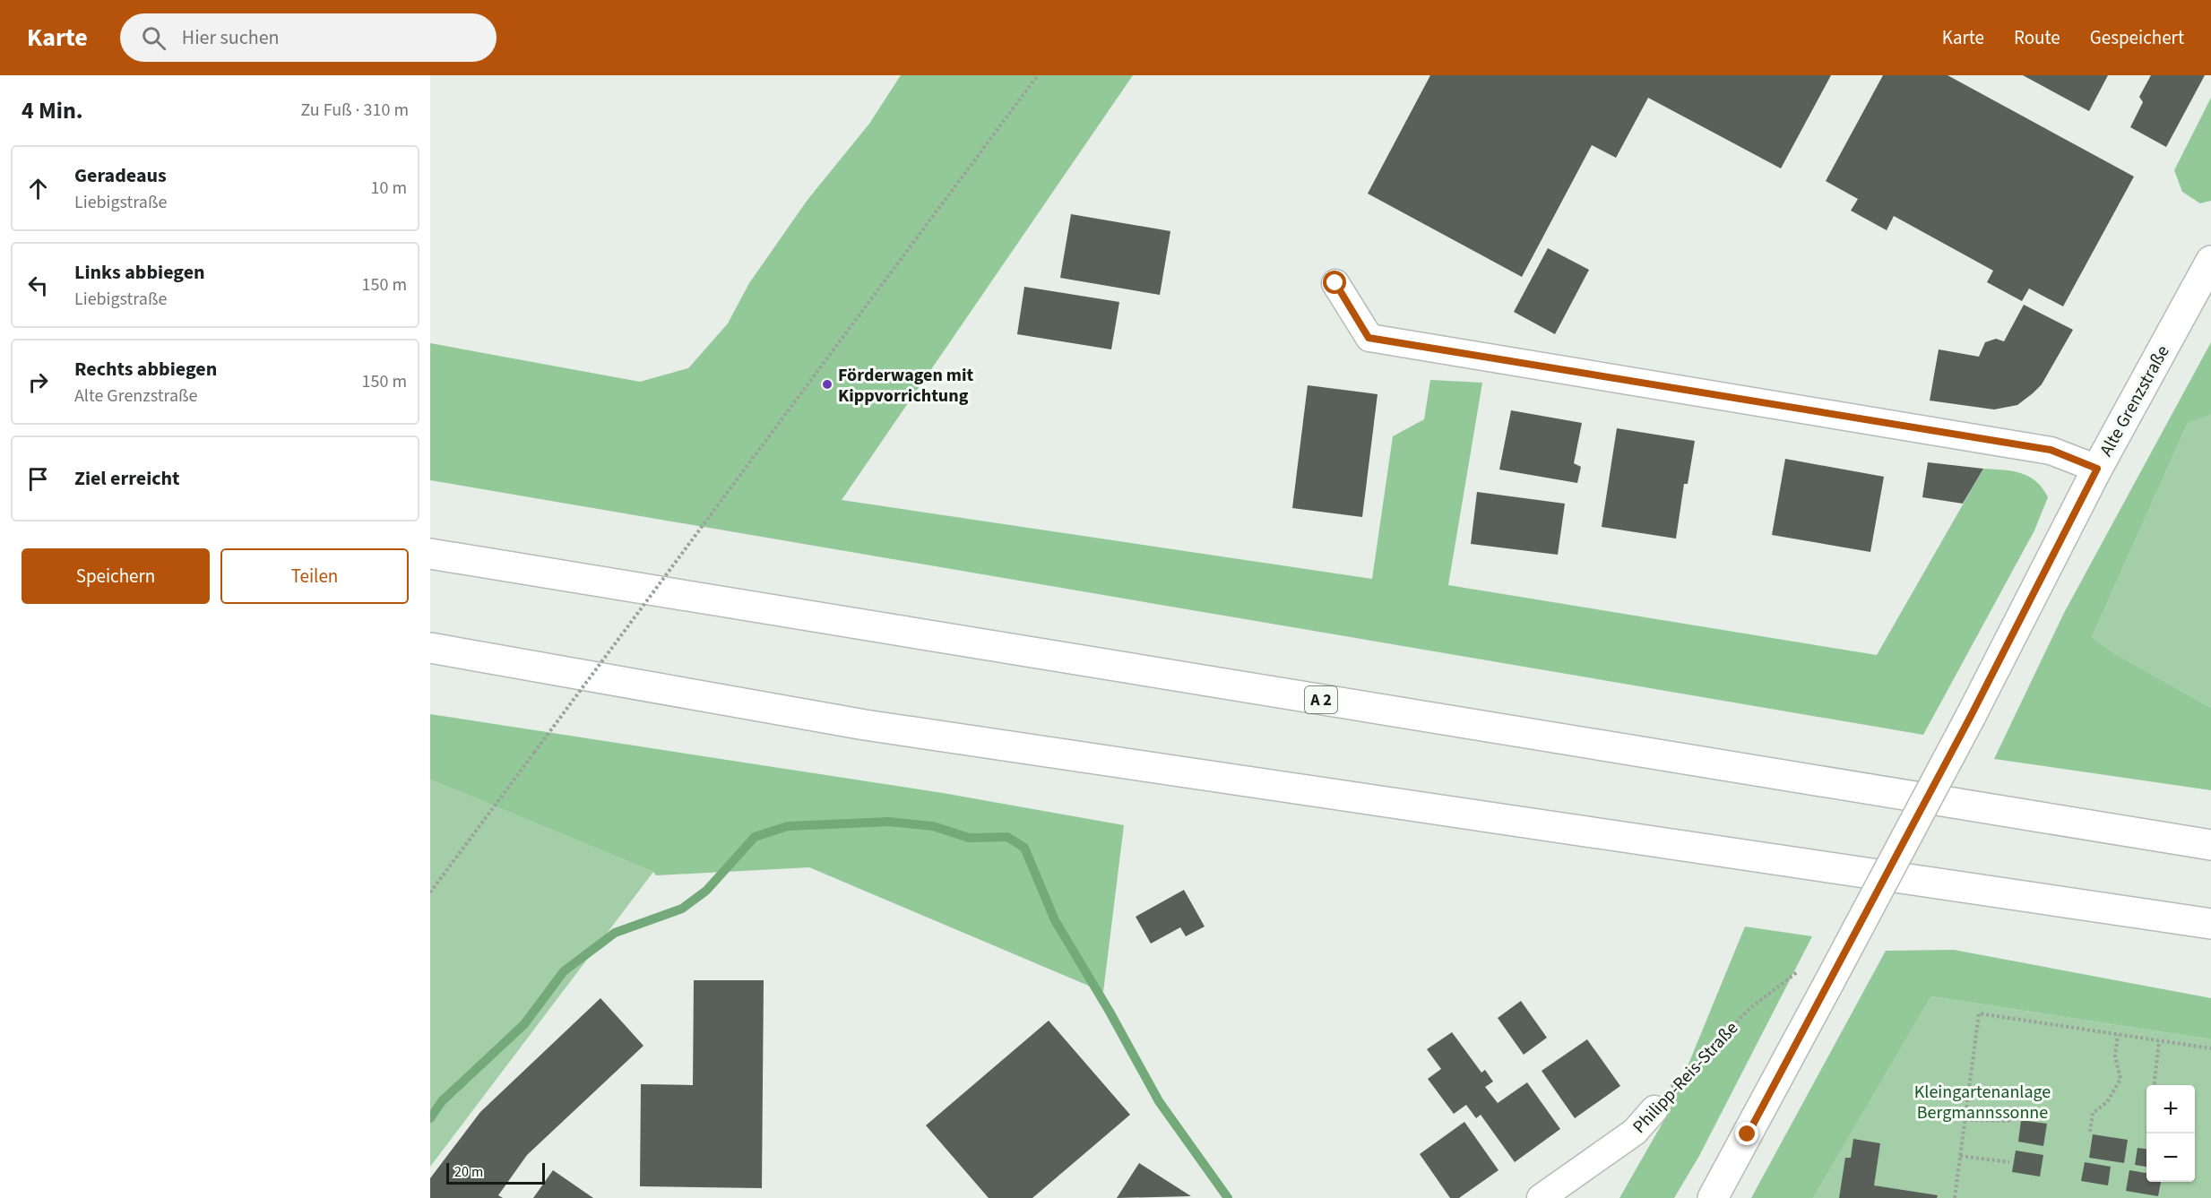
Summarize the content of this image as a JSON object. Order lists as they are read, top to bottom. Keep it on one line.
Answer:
{"streets":{"main road":["Alte Grenzstraße","A 2"],"street":["Philipp-Reis-Straße"]},"crossings":[["Alte Grenzstraße","Philipp-Reis-Straße"]],"parks":["Kleingartenanlage Bergmannssonne"],"places":["Förderwagen mit Kippvorrichtung"],"scale_bar":"20 m","page":{"header":"Karte","search":"Hier suchen","nav":["Karte","Route","Gespeichert"],"heading":["4 Min.","Zu Fuß · 310 m"],"list":[["Geradeaus","Liebigstraße","10 m"],["Links abbiegen","Liebigstraße","150 m"],["Rechts abbiegen","Alte Grenzstraße","150 m"],"Ziel erreicht"],"buttons":["Speichern","Teilen"],"map_buttons":["+","−"],"scale":"20 m"}}
